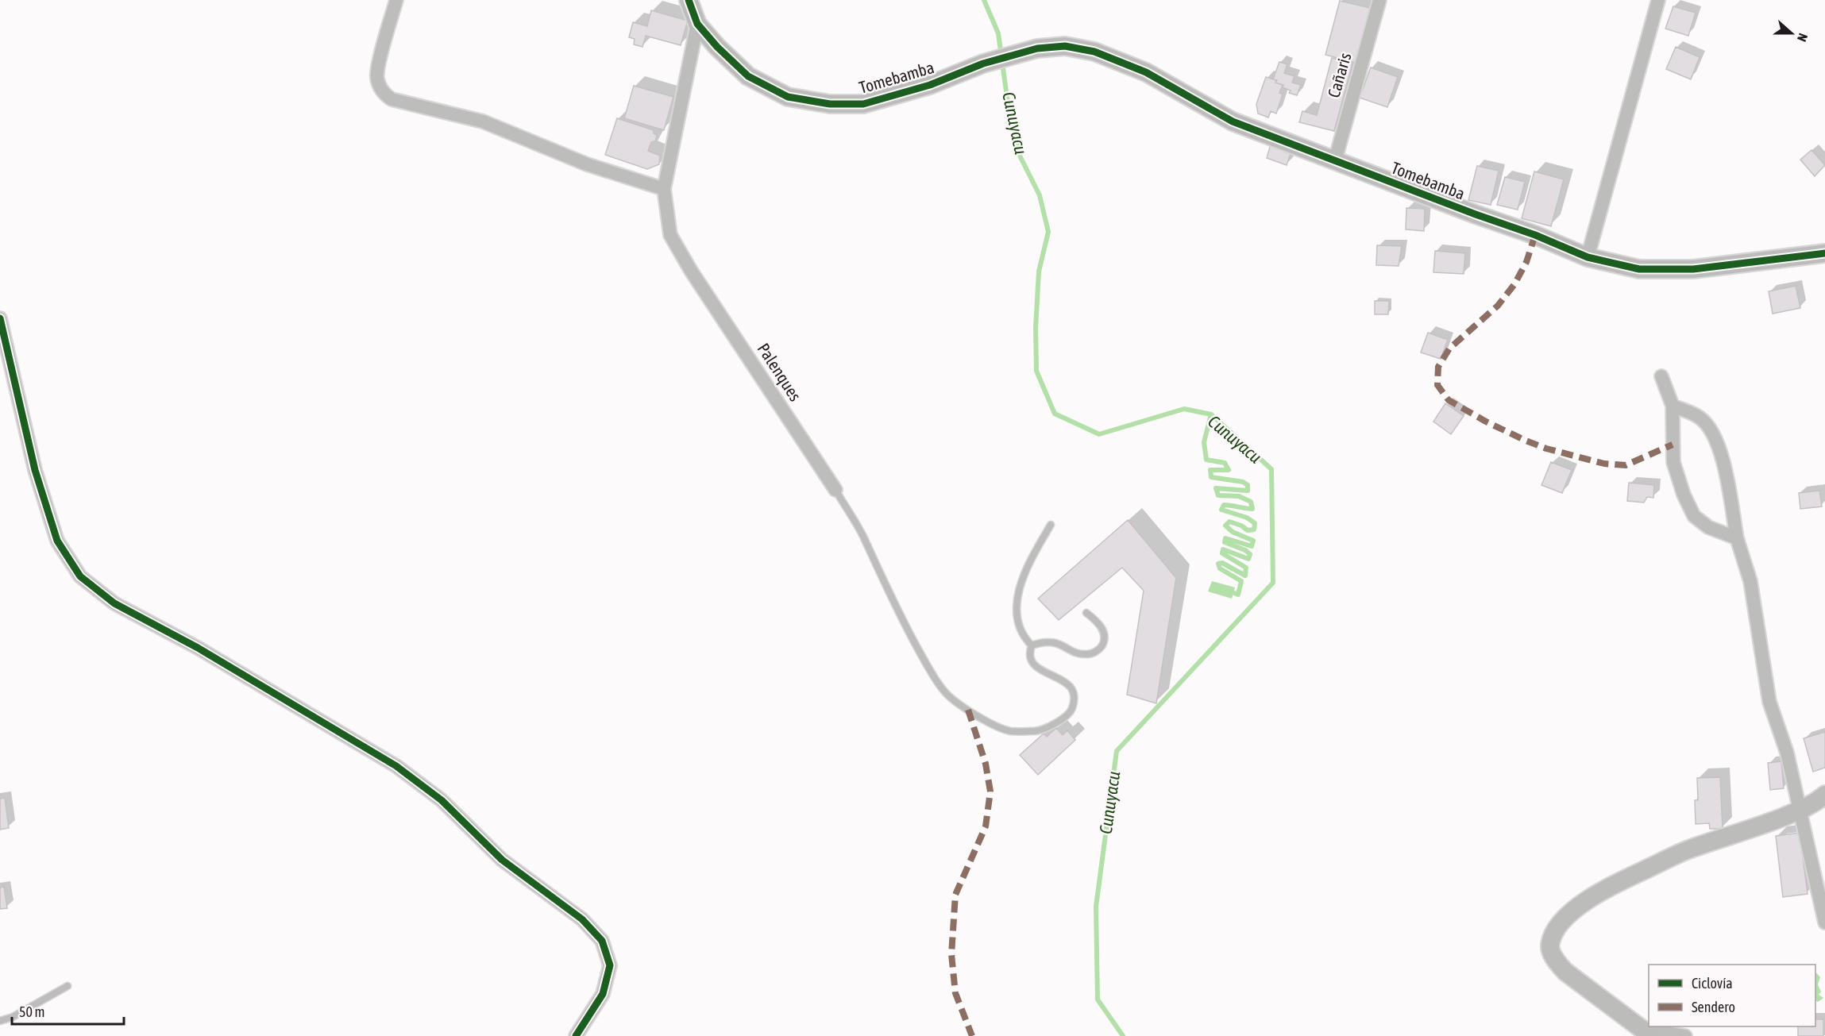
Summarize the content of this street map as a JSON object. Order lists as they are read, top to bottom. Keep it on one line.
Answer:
{"streets":{"street":["Cañaris","Tomebamba","Palenques"]},"crossings":[["Cañaris","Tomebamba"],["Tomebamba","Palenques"]],"water":["Cunuyacu"],"legend":["Ciclovía","Sendero"],"scale_bar":"50 m","north":"right"}
